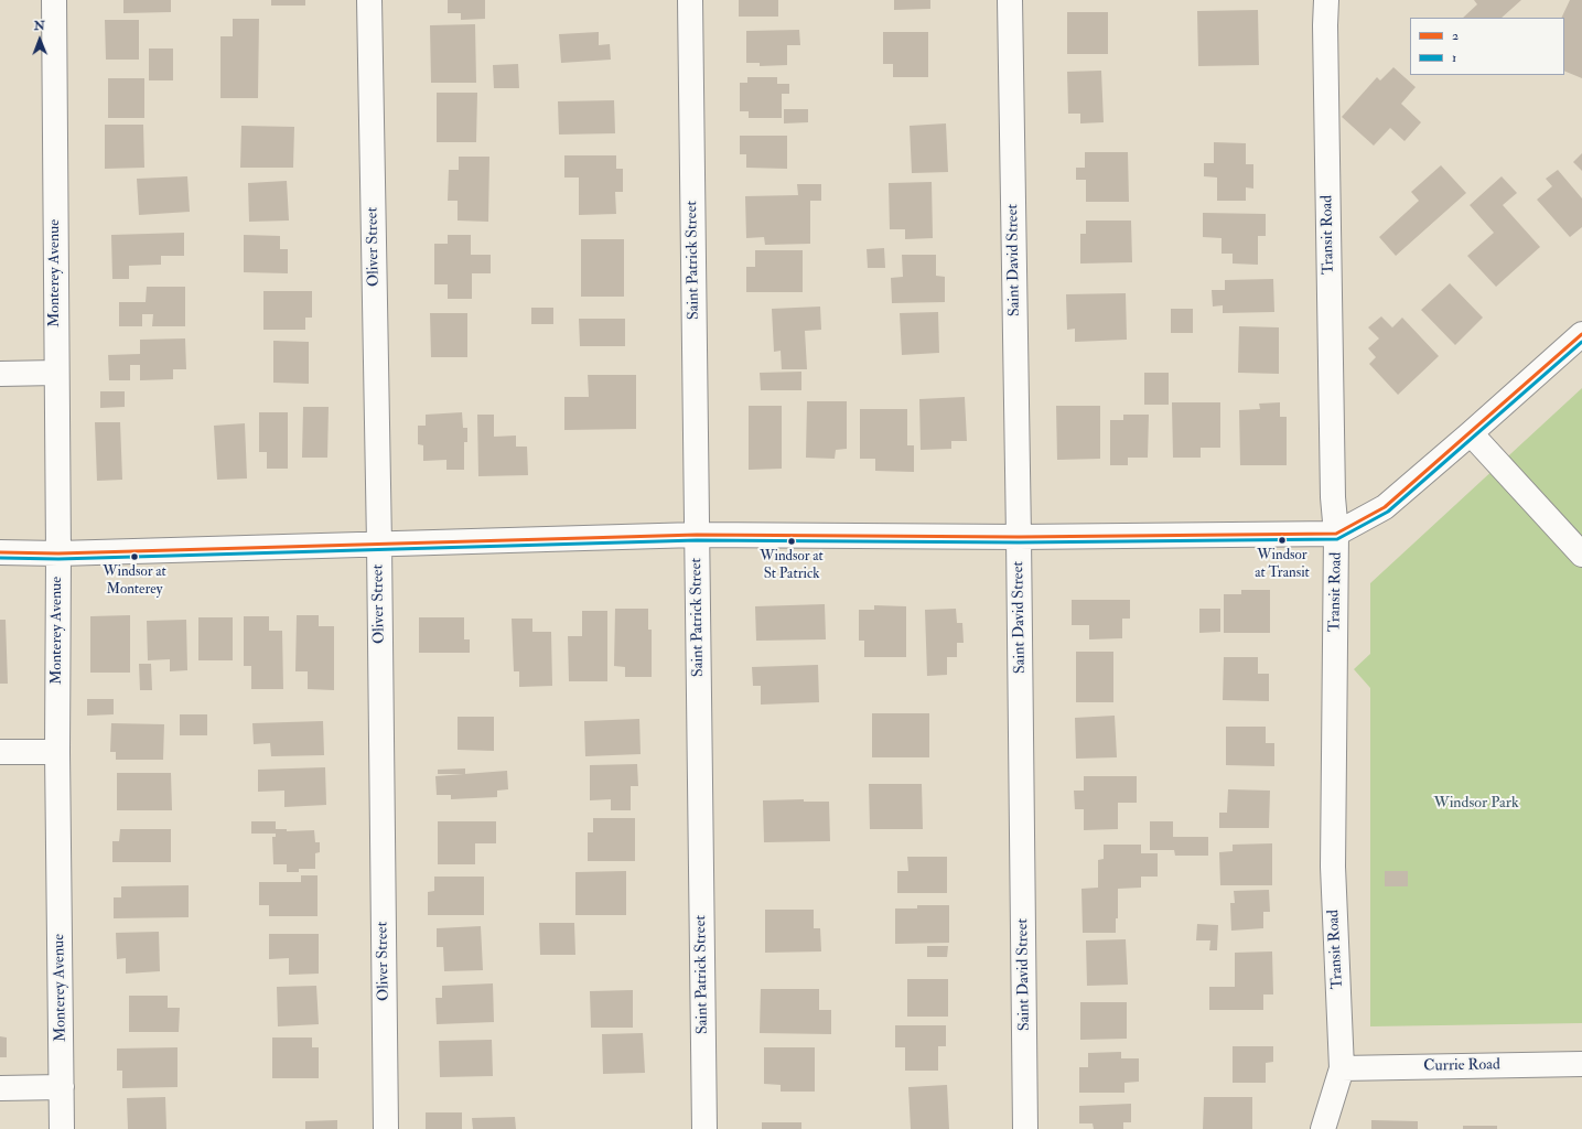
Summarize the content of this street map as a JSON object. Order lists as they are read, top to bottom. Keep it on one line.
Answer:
{"streets":{"street":["Transit Road","Oliver Street","Saint Patrick Street","Saint David Street","Monterey Avenue","Currie Road"]},"crossings":[["Transit Road","Currie Road"]],"parks":["Windsor Park"],"places":["Windsor at Transit","Windsor at St Patrick","Windsor at Monterey"],"lines":["transit line 2","transit line 1"],"legend":["2","1"],"north":"top"}
